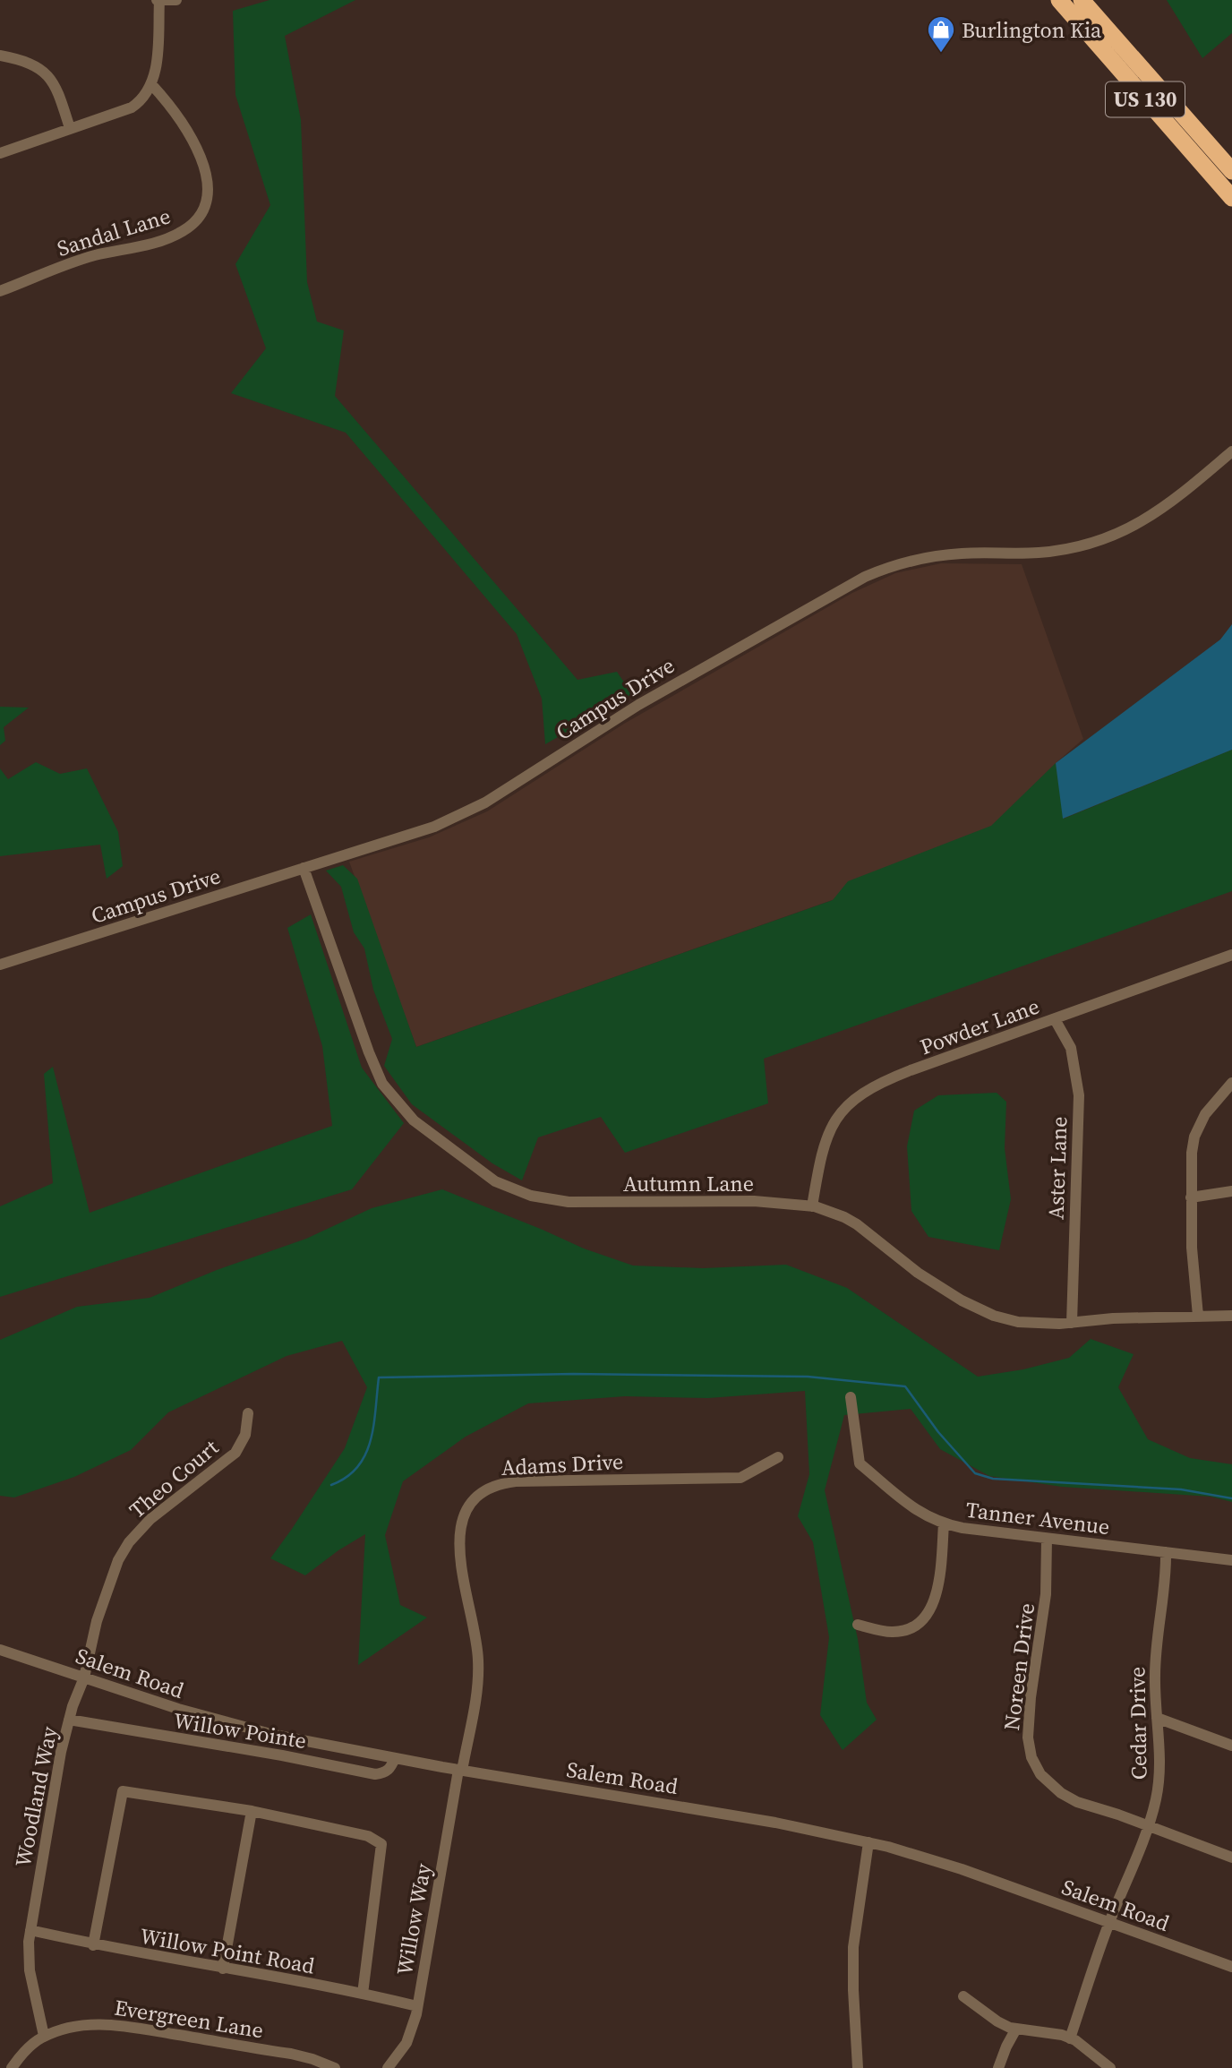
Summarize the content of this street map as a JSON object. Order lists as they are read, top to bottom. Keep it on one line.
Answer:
{"streets":{"highway":["US 130"],"street":["Sandal Lane","Campus Drive","Powder Lane","Aster Lane","Autumn Lane","Adams Drive","Theo Court","Tanner Avenue","Noreen Drive","Salem Road","Cedar Drive","Willow Pointe","Woodland Way","Willow Way","Willow Point Road","Evergreen Lane"]},"crossings":[["Campus Drive","Autumn Lane"],["Powder Lane","Aster Lane"],["Powder Lane","Autumn Lane"],["Aster Lane","Autumn Lane"],["Adams Drive","Salem Road"],["Adams Drive","Willow Way"],["Theo Court","Salem Road"],["Theo Court","Woodland Way"],["Tanner Avenue","Noreen Drive"],["Tanner Avenue","Cedar Drive"],["Noreen Drive","Cedar Drive"],["Salem Road","Cedar Drive"],["Salem Road","Willow Pointe"],["Salem Road","Woodland Way"],["Salem Road","Willow Way"],["Willow Pointe","Woodland Way"],["Woodland Way","Willow Point Road"],["Woodland Way","Evergreen Lane"],["Willow Way","Willow Point Road"]],"places":{"shop":["Burlington Kia"]}}
